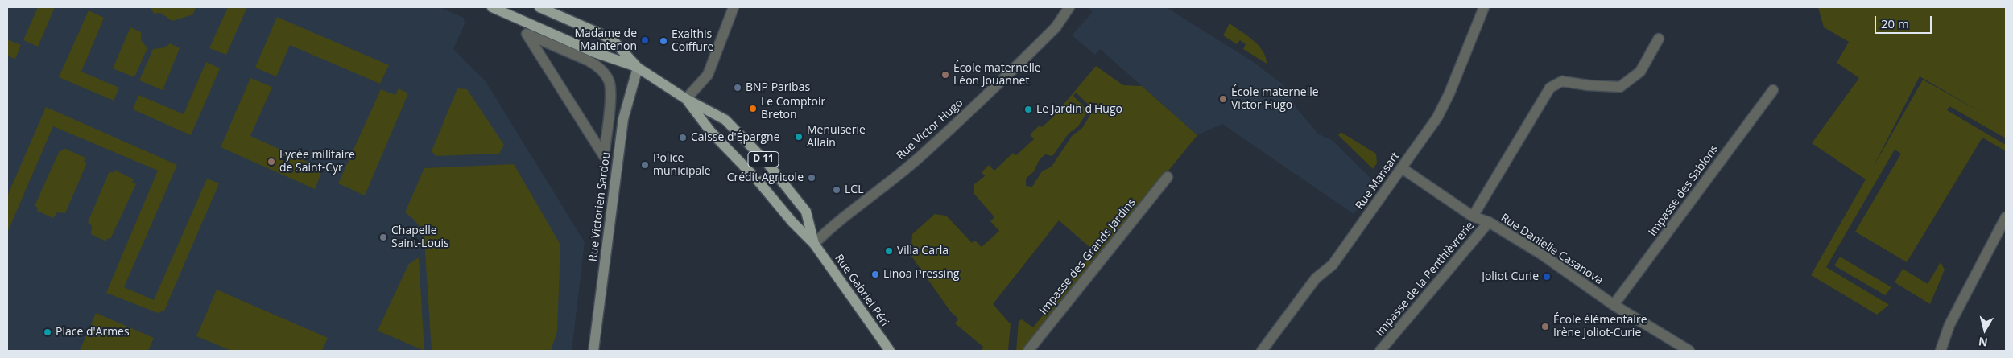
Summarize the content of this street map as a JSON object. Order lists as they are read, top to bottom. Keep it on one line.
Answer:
{"streets":{"main road":["D 11","Rue Gabriel Péri"],"street":["Rue Victor Hugo","Rue Mansart","Impasse des Sablons","Rue Victorien Sardou","Rue Danielle Casanova","Impasse des Grands Jardins","Impasse de la Penthièvrerie"]},"crossings":[["Rue Victor Hugo","Rue Gabriel Péri"],["D 11","Rue Victorien Sardou"],["D 11","Rue Gabriel Péri"],["Rue Mansart","Rue Danielle Casanova"],["Impasse des Sablons","Rue Danielle Casanova"],["Rue Victorien Sardou","Rue Gabriel Péri"],["Rue Danielle Casanova","Impasse de la Penthièvrerie"]],"places":["Madame de Maintenon","Exalthis Coiffure","École maternelle Léon Jouannet","BNP Paribas","École maternelle Victor Hugo","Le Comptoir Breton","Le Jardin d'Hugo","Menuiserie Allain","Caisse d'Épargne","Lycée militaire de Saint-Cyr","Police municipale","Crédit Agricole","LCL","Chapelle Saint-Louis","Villa Carla","Linoa Pressing","Joliot Curie","École élémentaire Irène Joliot-Curie","Place d'Armes"],"scale_bar":"20 m","north":"bottom"}
